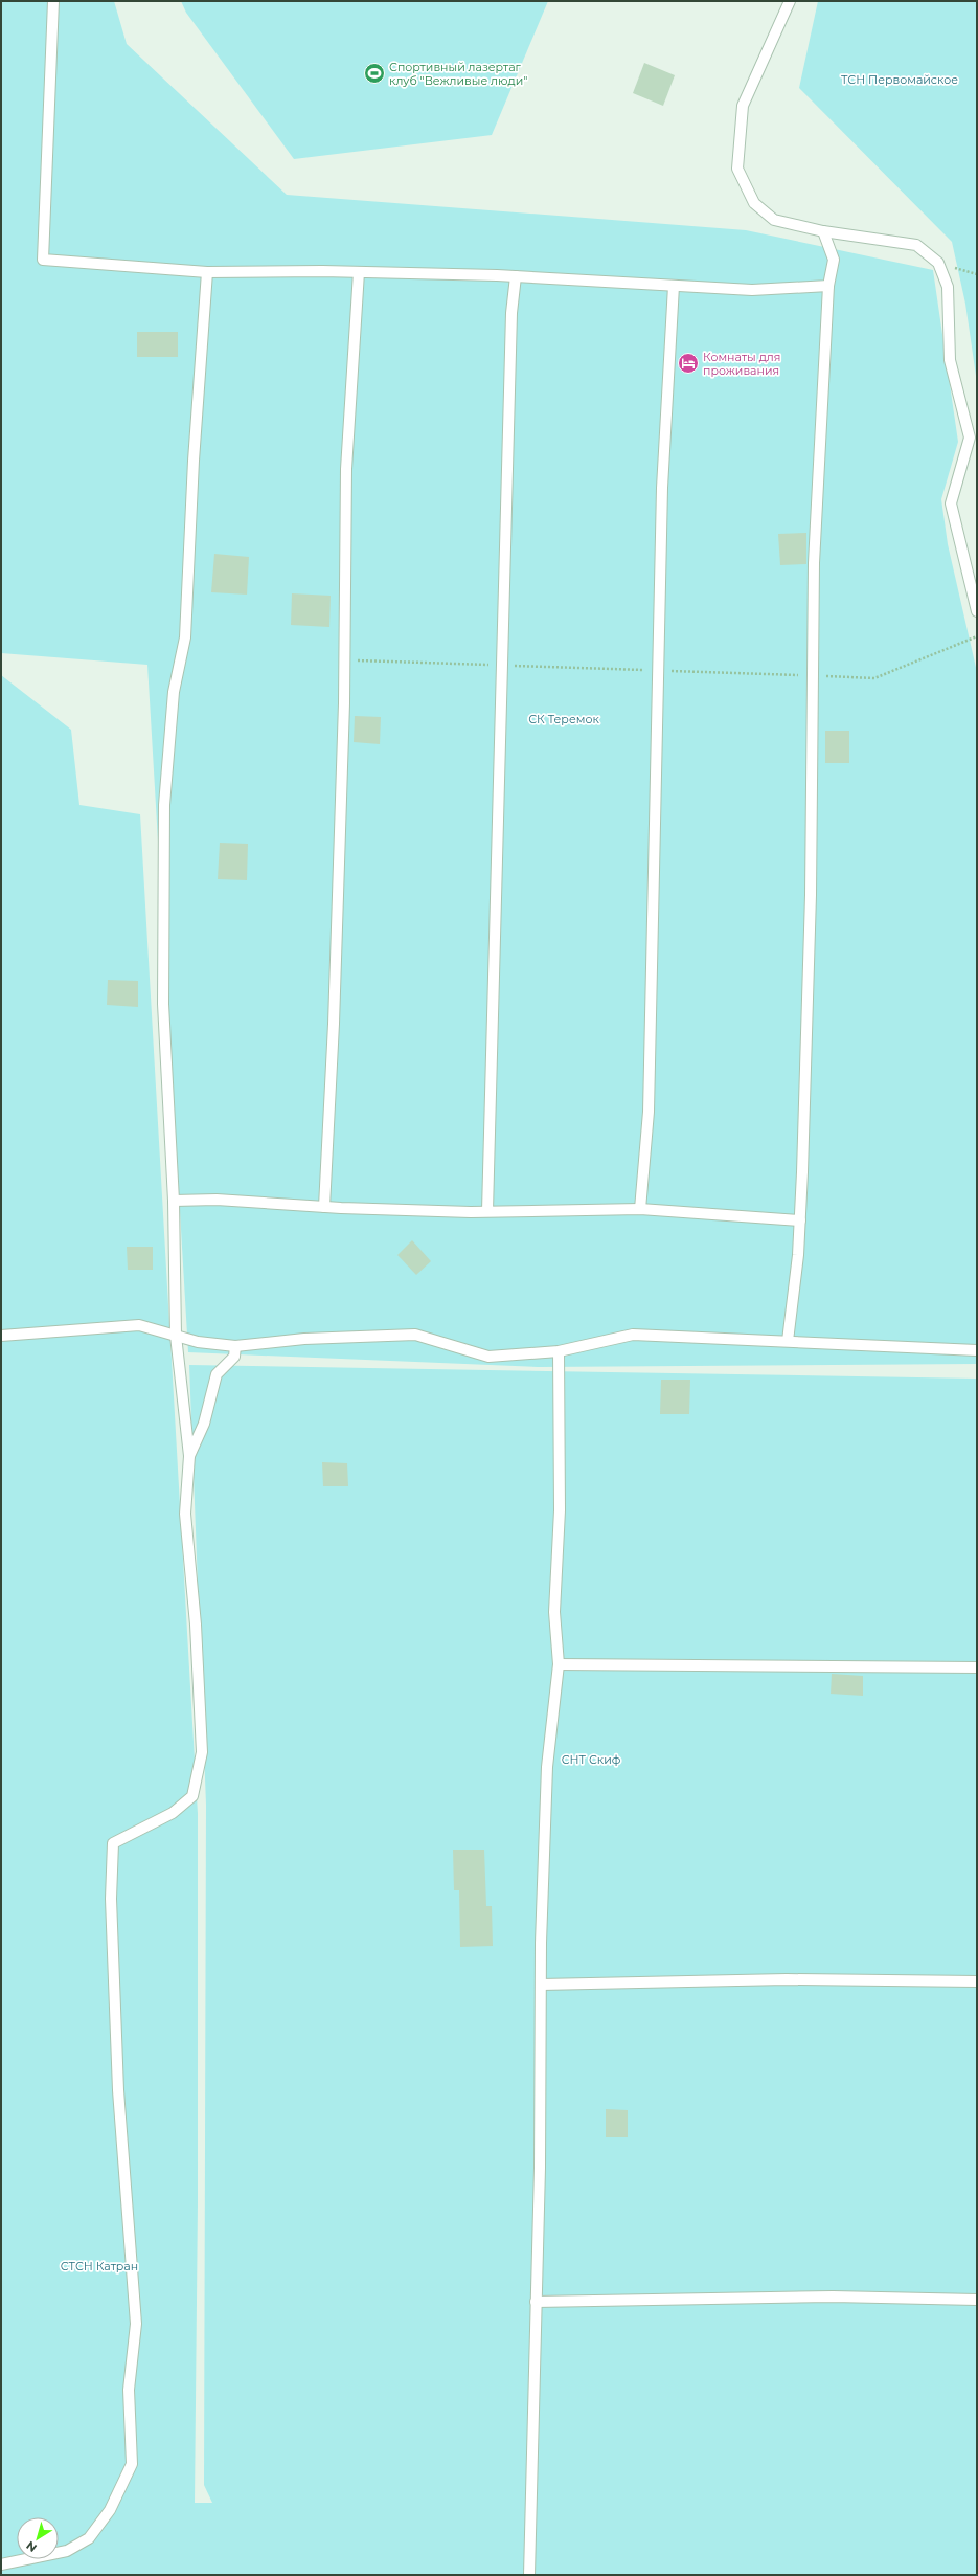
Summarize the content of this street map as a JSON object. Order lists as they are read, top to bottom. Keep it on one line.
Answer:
{"parks":["ТСН Первомайское","СК Теремок","СНТ Скиф","СТСН Катран"],"places":{"sports":["Спортивный лазертаг клуб \"Вежливые люди\""],"hotel":["Комнаты для проживания"]},"north":"bottom left"}
